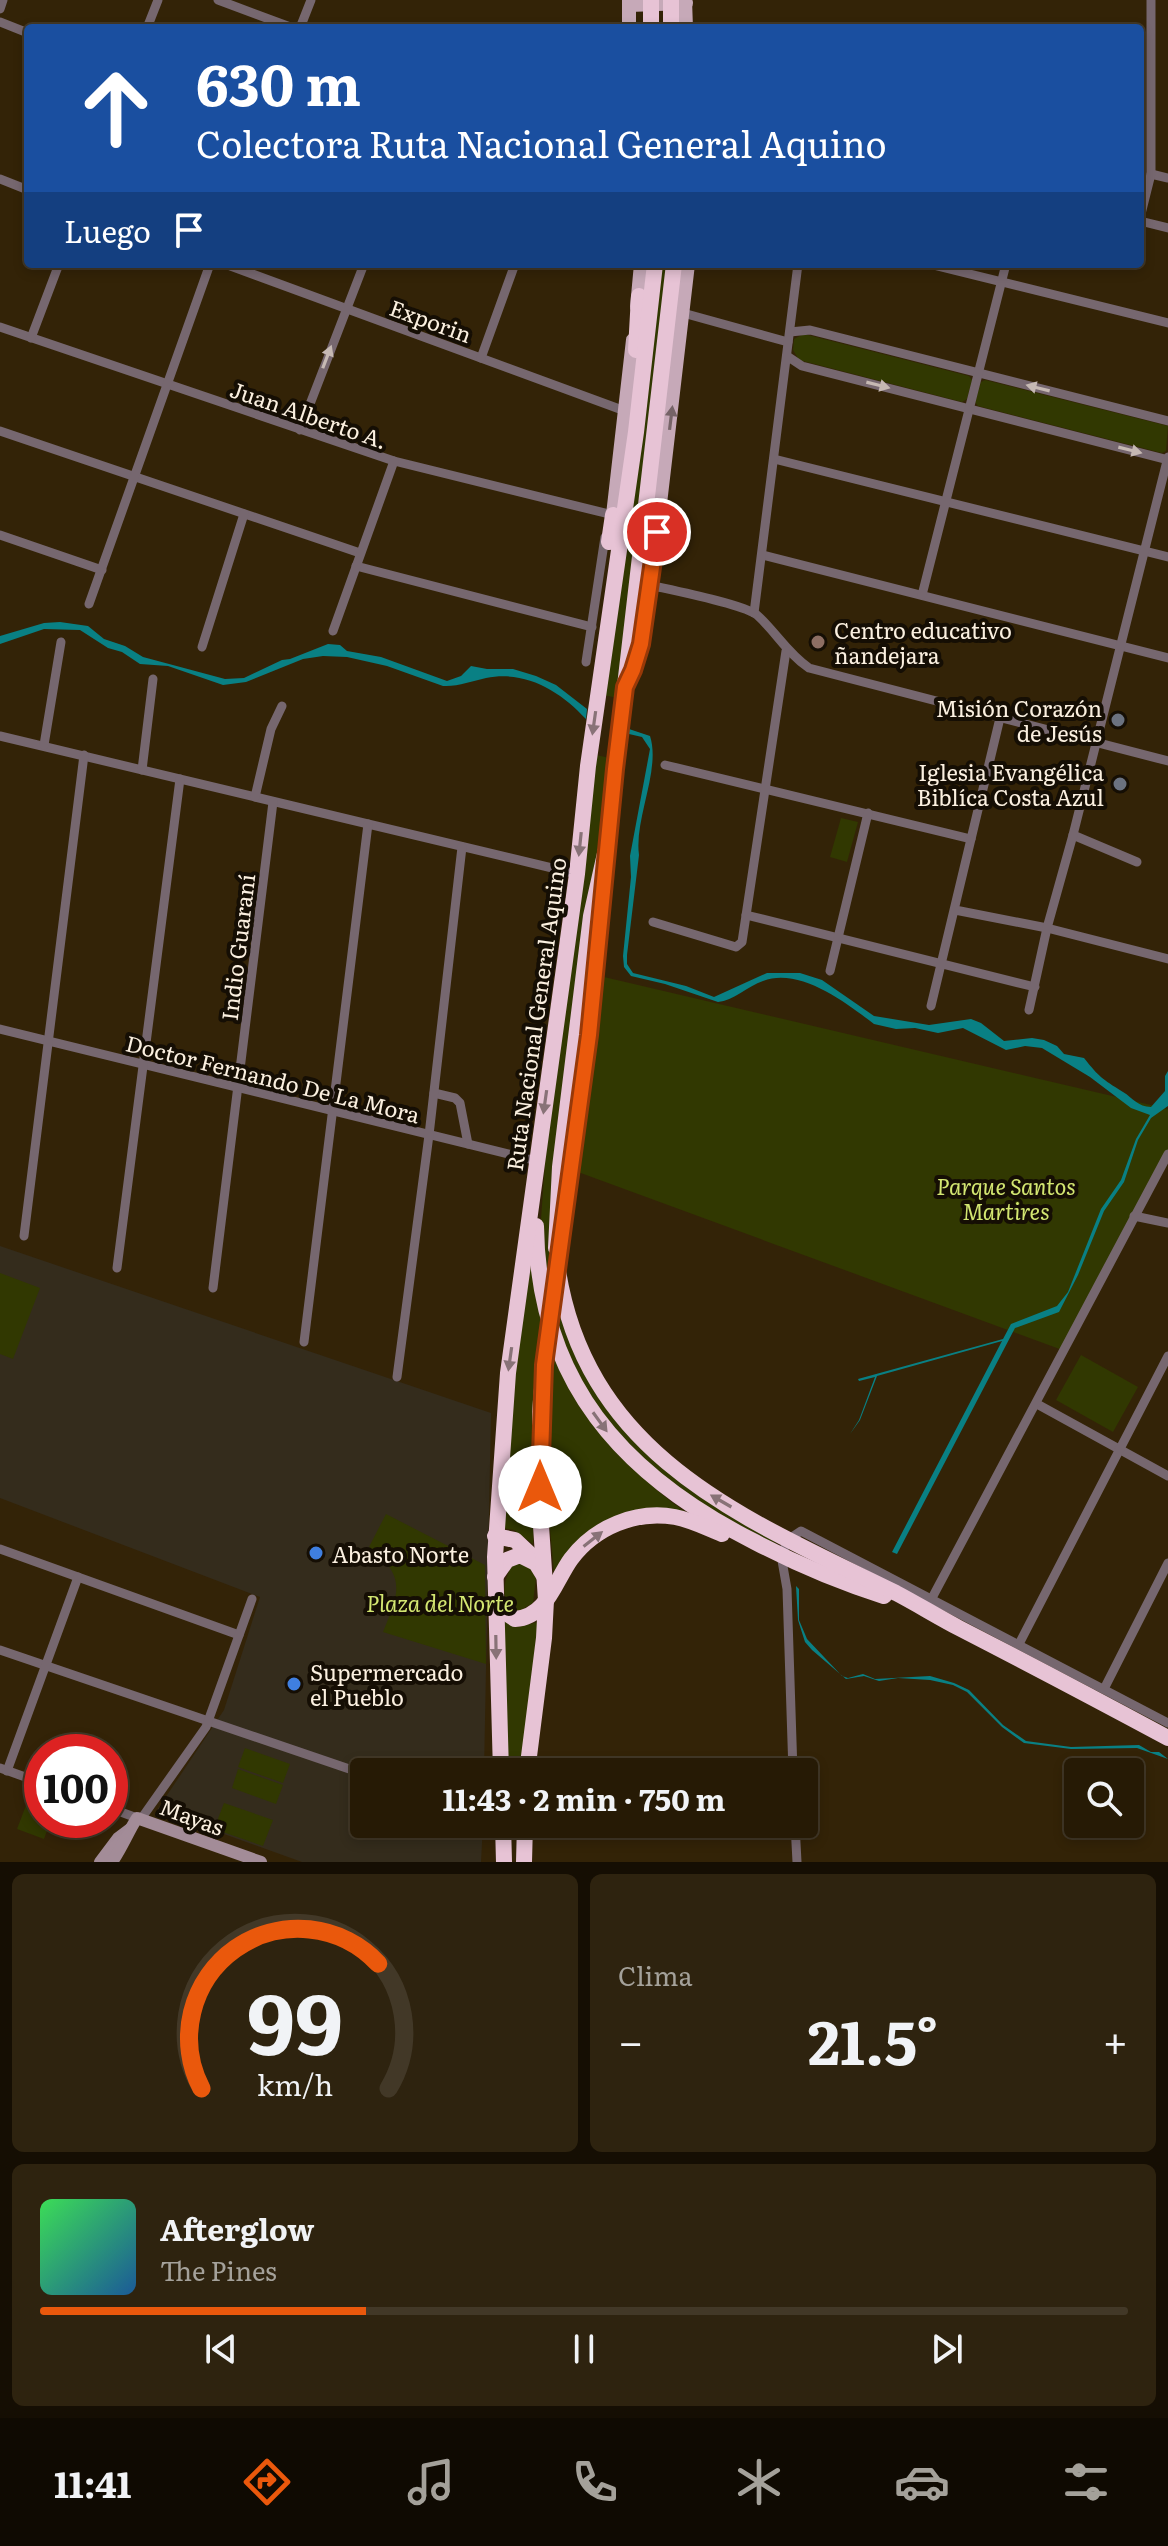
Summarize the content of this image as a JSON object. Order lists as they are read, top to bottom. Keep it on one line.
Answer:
{"streets":{"highway":["Ruta Nacional General Aquino"],"street":["Exporin","Juan Alberto A.","Indio Guaraní","Doctor Fernando De La Mora","Mayas"]},"crossings":[["Indio Guaraní","Doctor Fernando De La Mora"],["Ruta Nacional General Aquino","Doctor Fernando De La Mora"]],"parks":["Parque Santos Martires","Plaza del Norte"],"places":["Centro educativo ñandejara","Misión Corazón de Jesús","Iglesia Evangélica Biblíca Costa Azul","Abasto Norte","Supermercado el Pueblo"],"page":{"turn":["630 m","Colectora Ruta Nacional General Aquino"],"then":"Luego","limit":"100","trip":"11:43 · 2 min · 750 m","tile":"Clima","heat":["−","21.5°","+"],"song":["Afterglow","The Pines"],"tabs":"11:41","gauge":["99","km/h"]}}
